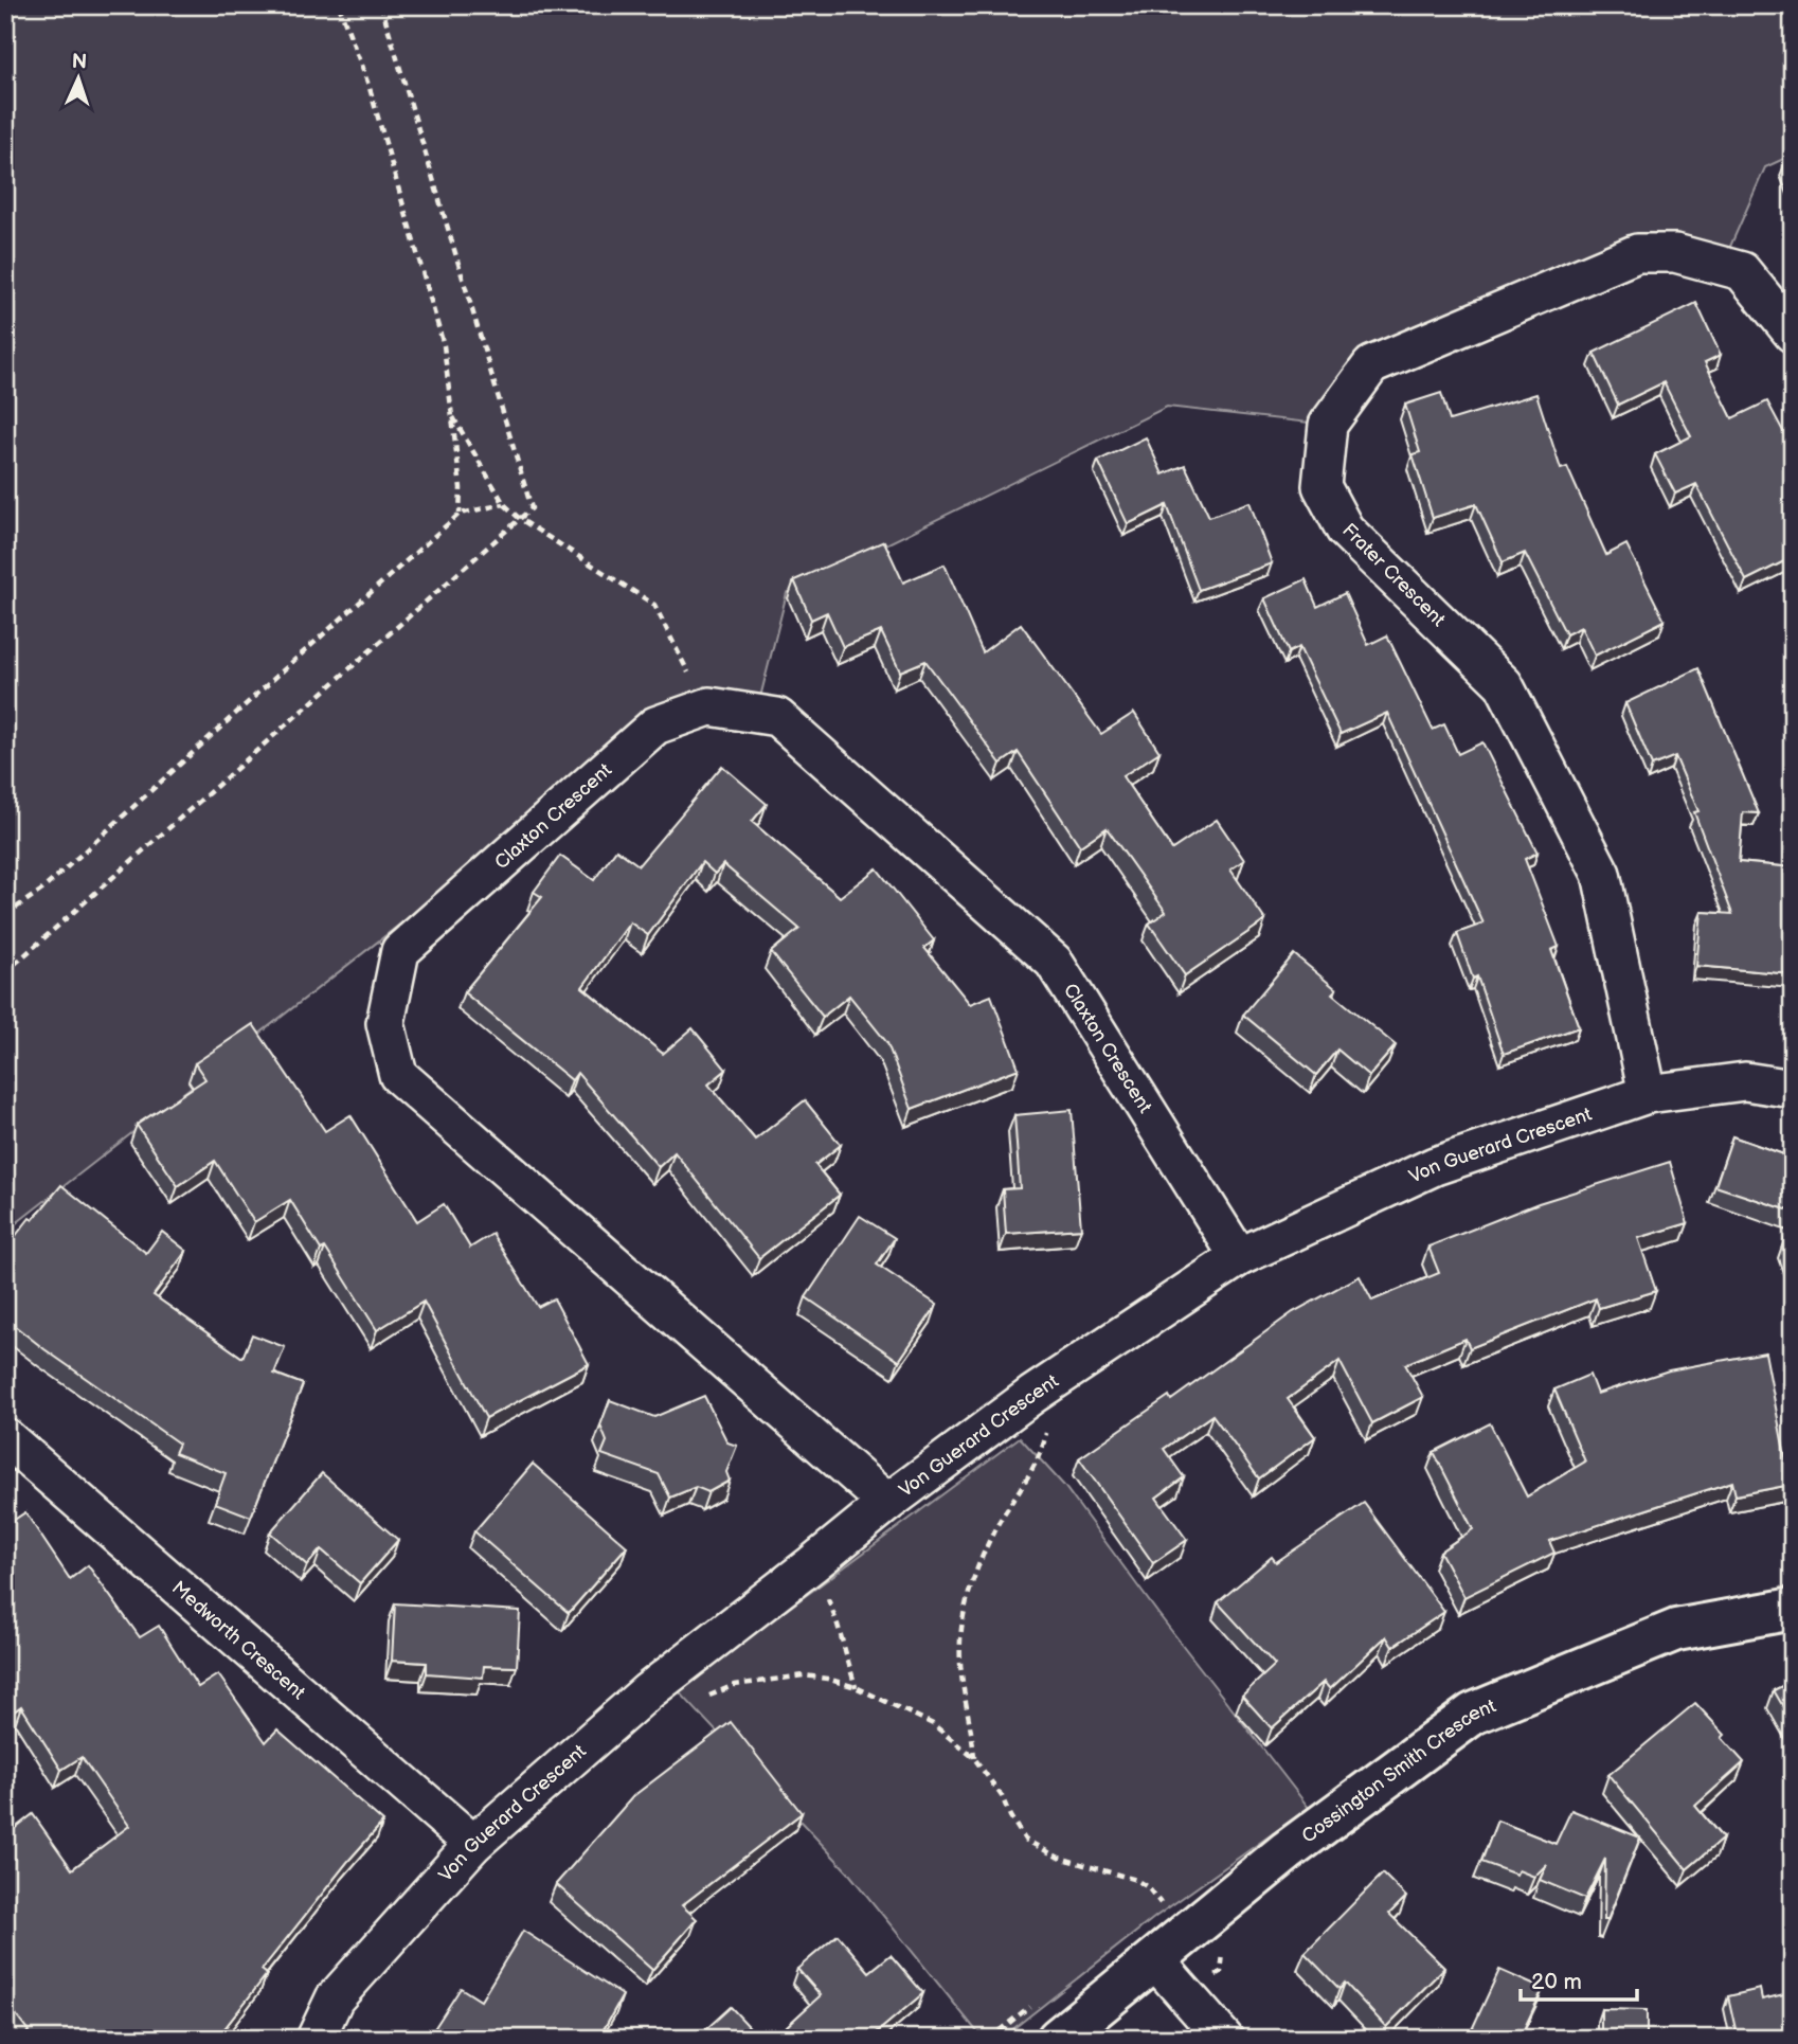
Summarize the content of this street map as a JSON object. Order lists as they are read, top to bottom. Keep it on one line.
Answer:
{"streets":{"street":["Frater Crescent","Claxton Crescent","Von Guerard Crescent","Medworth Crescent","Cossington Smith Crescent"]},"crossings":[["Frater Crescent","Von Guerard Crescent"],["Claxton Crescent","Von Guerard Crescent"],["Von Guerard Crescent","Medworth Crescent"]],"scale_bar":"20 m","north":"top"}
